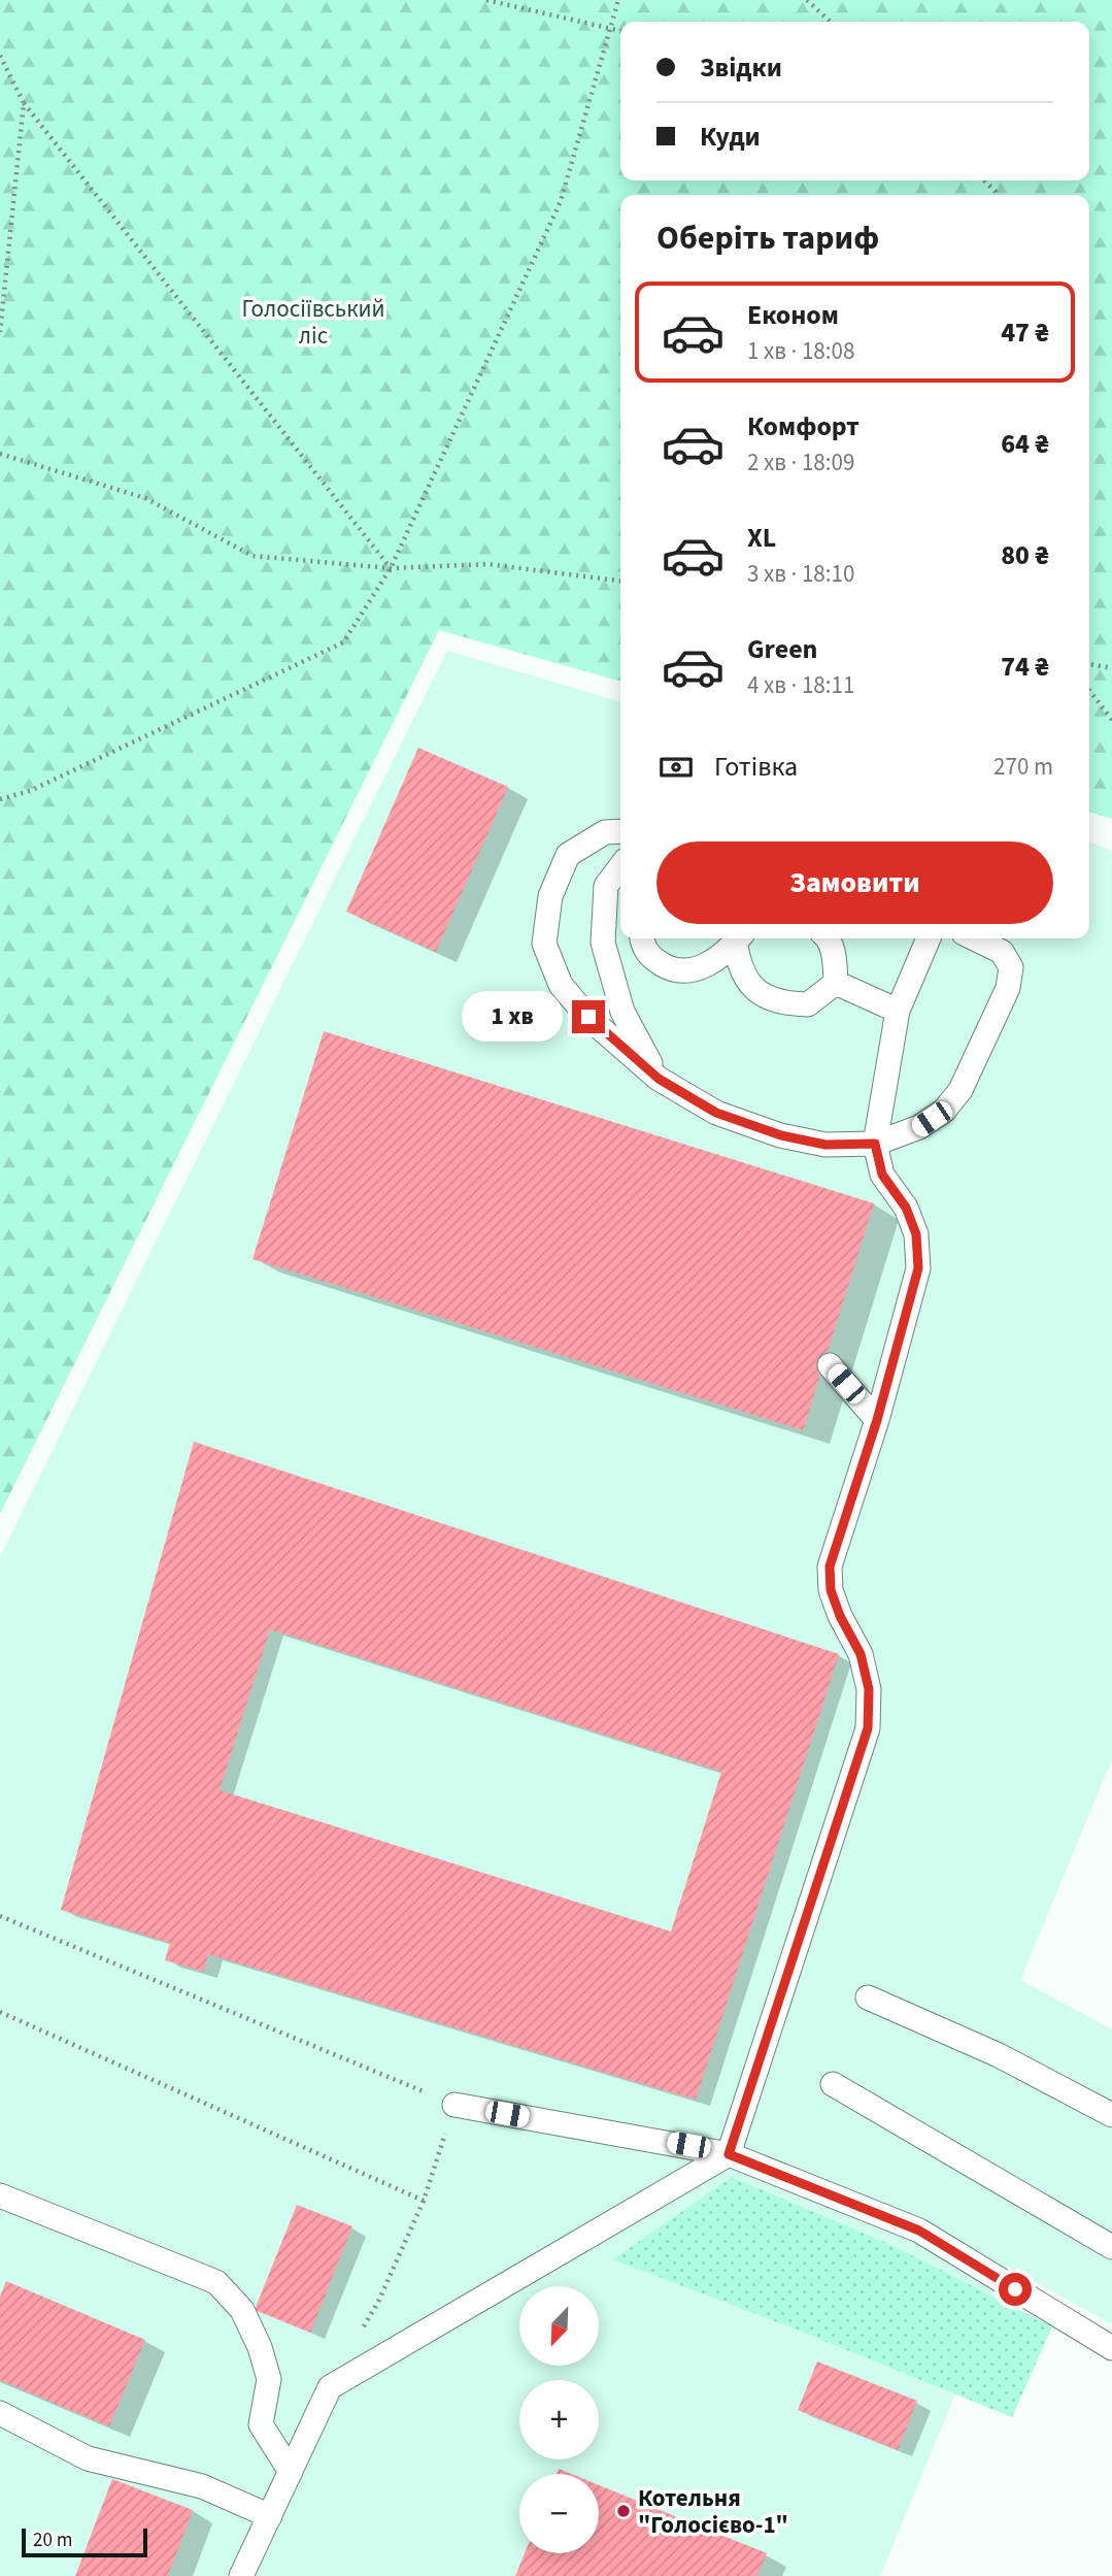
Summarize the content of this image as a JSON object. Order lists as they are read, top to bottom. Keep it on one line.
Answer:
{"parks":["Голосіївський ліс"],"places":["Котельня \"Голосієво-1\""],"scale_bar":"20 m","north":"bottom left","page":{"banner":["Звідки","Куди"],"heading":"Оберіть тариф","list":[{"name":"Економ","note":"1 хв · 18:08","value":"47 ₴"},{"name":"Комфорт","note":"2 хв · 18:09","value":"64 ₴"},{"name":"XL","note":"3 хв · 18:10","value":"80 ₴"},{"name":"Green","note":"4 хв · 18:11","value":"74 ₴"}],"pay":["Готівка","270 m"],"buttons":"Замовити","bubble":"1 хв","map_buttons":["+","−"],"scale":"20 m"}}
